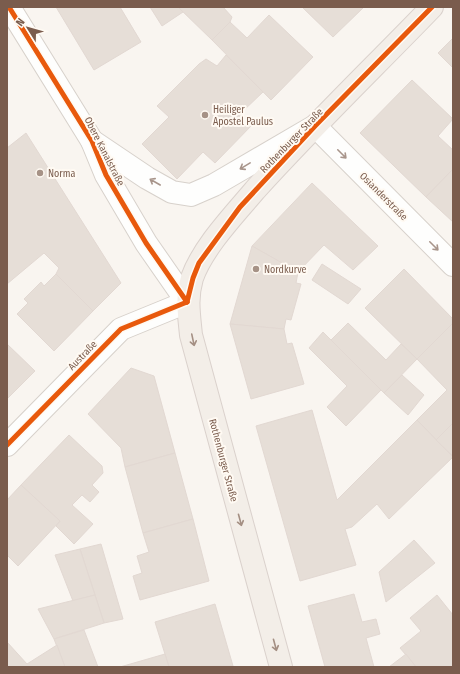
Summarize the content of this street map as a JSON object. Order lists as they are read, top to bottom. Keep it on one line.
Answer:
{"streets":{"main road":["Rothenburger Straße"],"street":["Obere Kanalstraße","Osianderstraße","Austraße"]},"crossings":[["Rothenburger Straße","Obere Kanalstraße"],["Rothenburger Straße","Osianderstraße"],["Rothenburger Straße","Austraße"],["Obere Kanalstraße","Osianderstraße"],["Obere Kanalstraße","Austraße"]],"one_way":["Rothenburger Straße","Obere Kanalstraße","Osianderstraße"],"places":["Heiliger Apostel Paulus","Norma","Nordkurve"],"north":"top left"}
